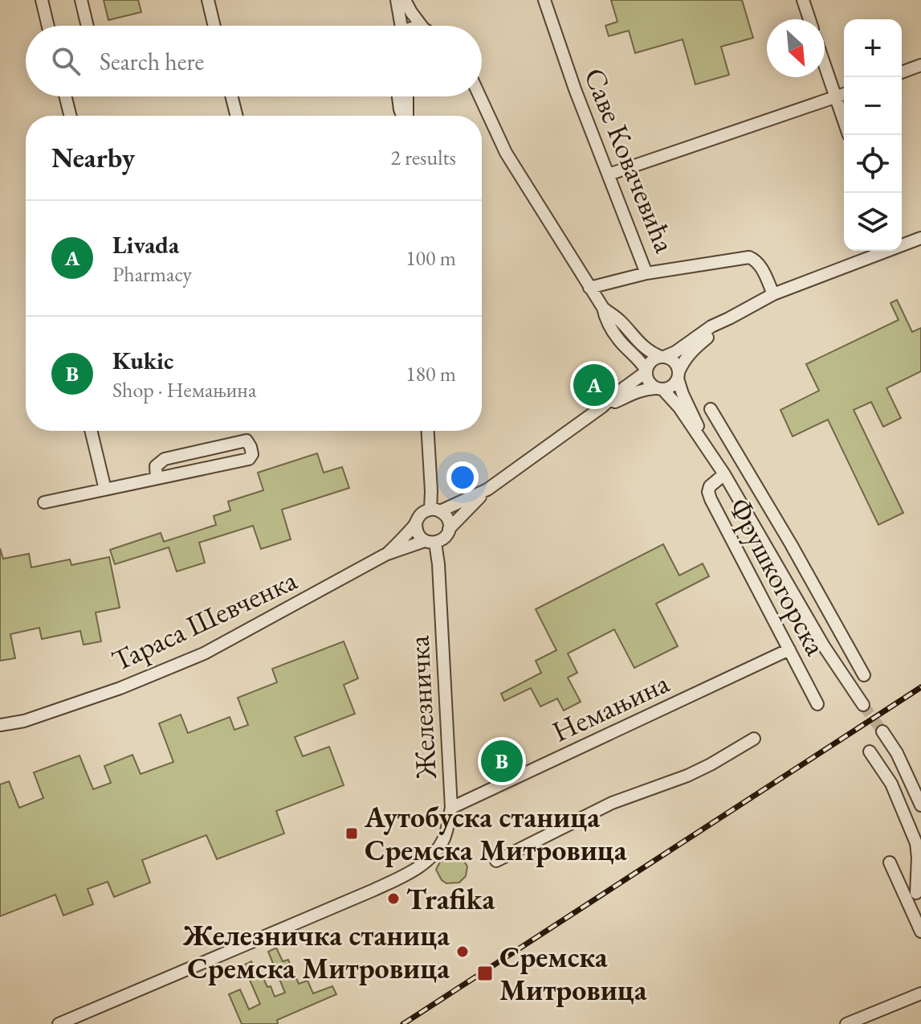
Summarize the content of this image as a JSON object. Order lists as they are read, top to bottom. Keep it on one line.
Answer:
{"streets":{"street":["Саве Ковачевића","Фрушкогорска","Тараса Шевченка","Немањина","Железничка"]},"crossings":[["Фрушкогорска","Немањина"],["Тараса Шевченка","Железничка"],["Немањина","Железничка"]],"places":{"transit":["Аутобуска станица Сремска Митровица","Сремска Митровица"],"other":["Trafika","Железничка станица Сремска Митровица"]},"north":"bottom right","page":{"map_buttons":["+","−"],"search":"Search here","heading":["Nearby","2 results"],"list":[{"mark":"A","name":"Livada","note":"Pharmacy","value":"100 m"},{"mark":"B","name":"Kukic","note":"Shop · Немањина","value":"180 m"}],"pins":["A","B"]}}
